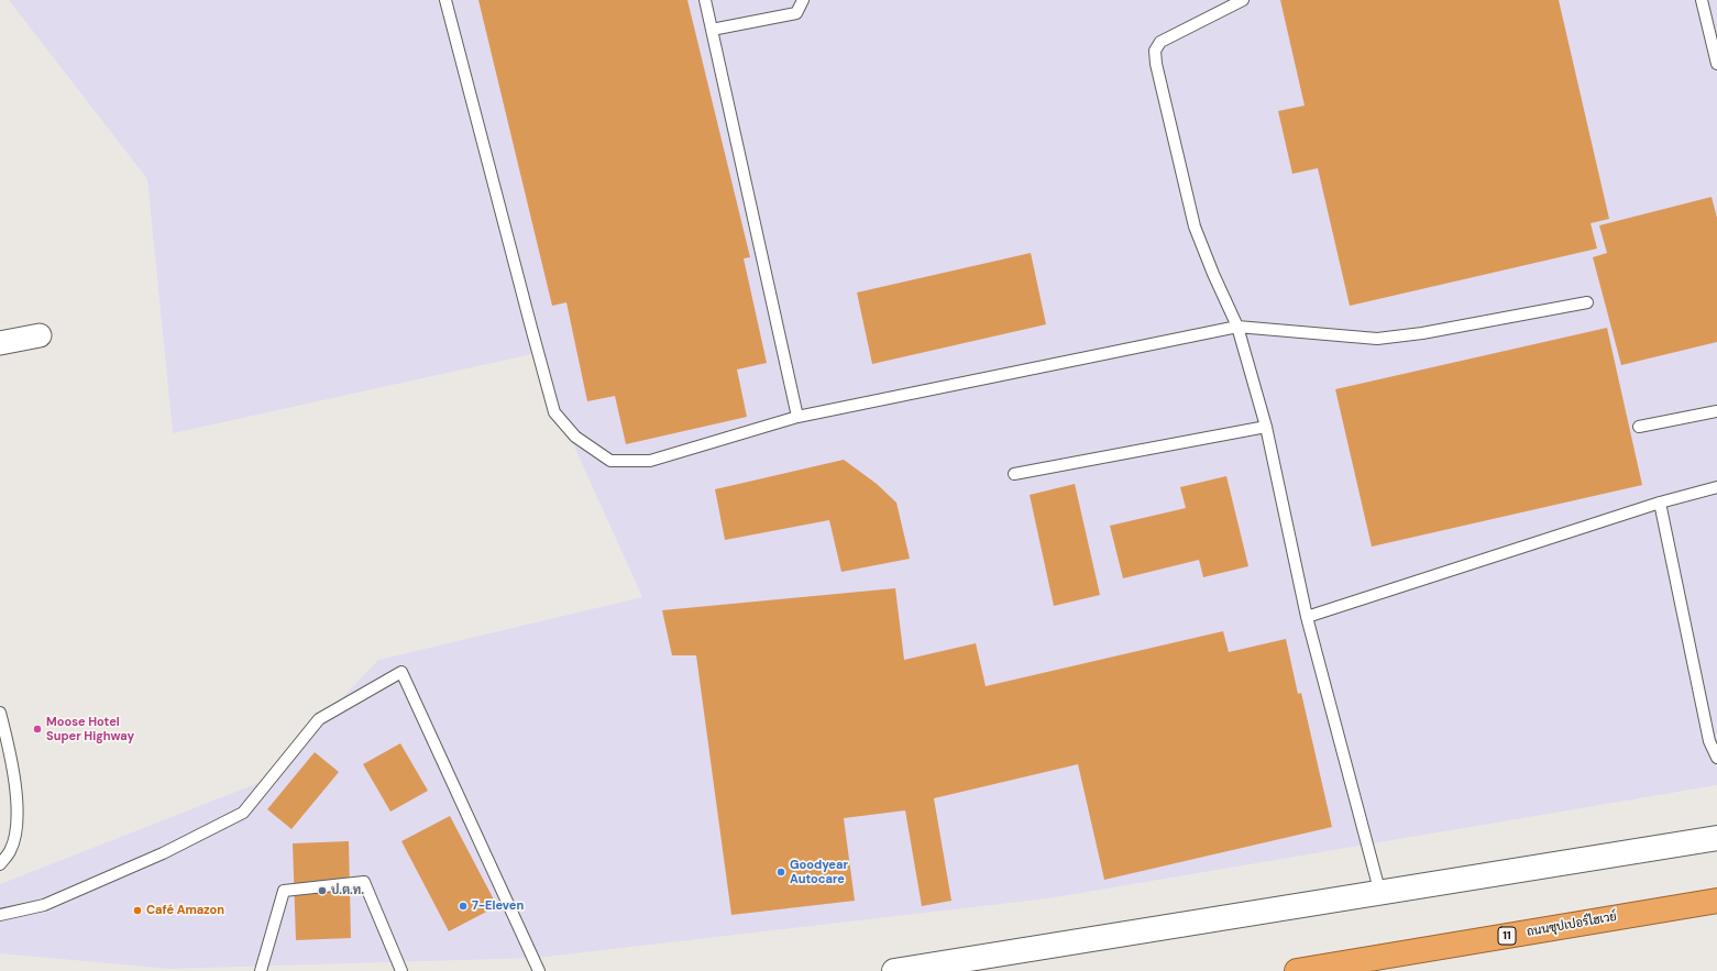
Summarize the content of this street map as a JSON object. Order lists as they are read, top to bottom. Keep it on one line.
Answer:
{"streets":{"highway":["ถนนซุปเปอร์ไฮเวย์","11"]},"places":["Moose Hotel Super Highway","Goodyear Autocare","ป.ต.ท.","7-Eleven","Café Amazon"]}
